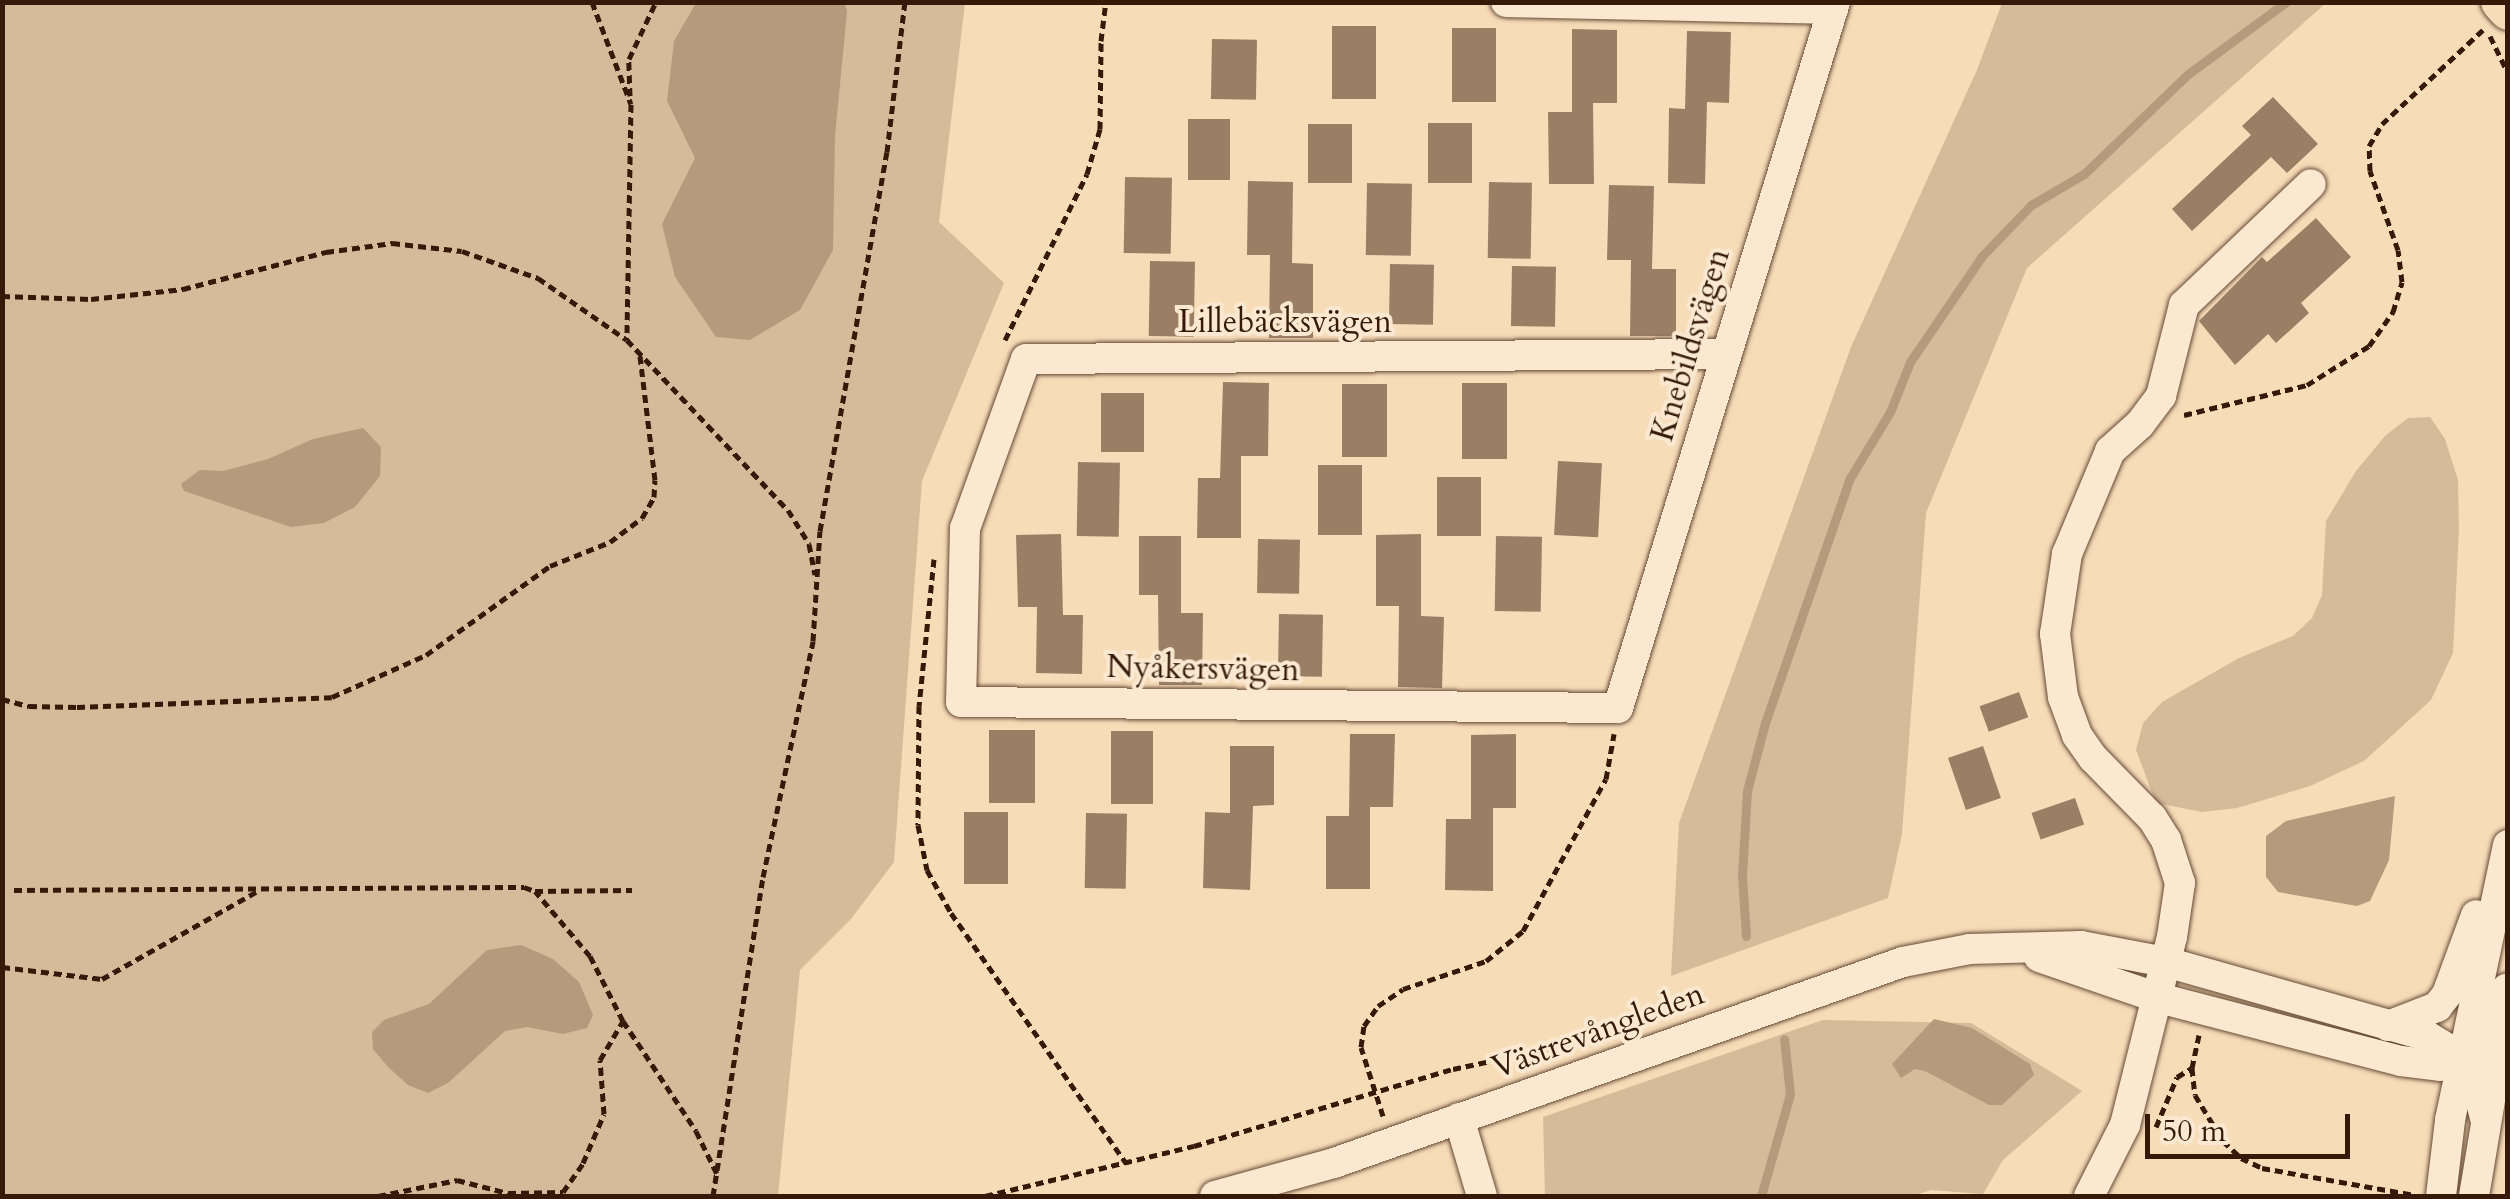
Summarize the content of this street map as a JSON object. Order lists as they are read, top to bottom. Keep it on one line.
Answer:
{"streets":{"street":["Lillebäcksvägen","Knebildsvägen","Nyåkersvägen","Västrevångleden"]},"crossings":[["Lillebäcksvägen","Knebildsvägen"],["Lillebäcksvägen","Nyåkersvägen"],["Knebildsvägen","Nyåkersvägen"]],"scale_bar":"50 m"}
